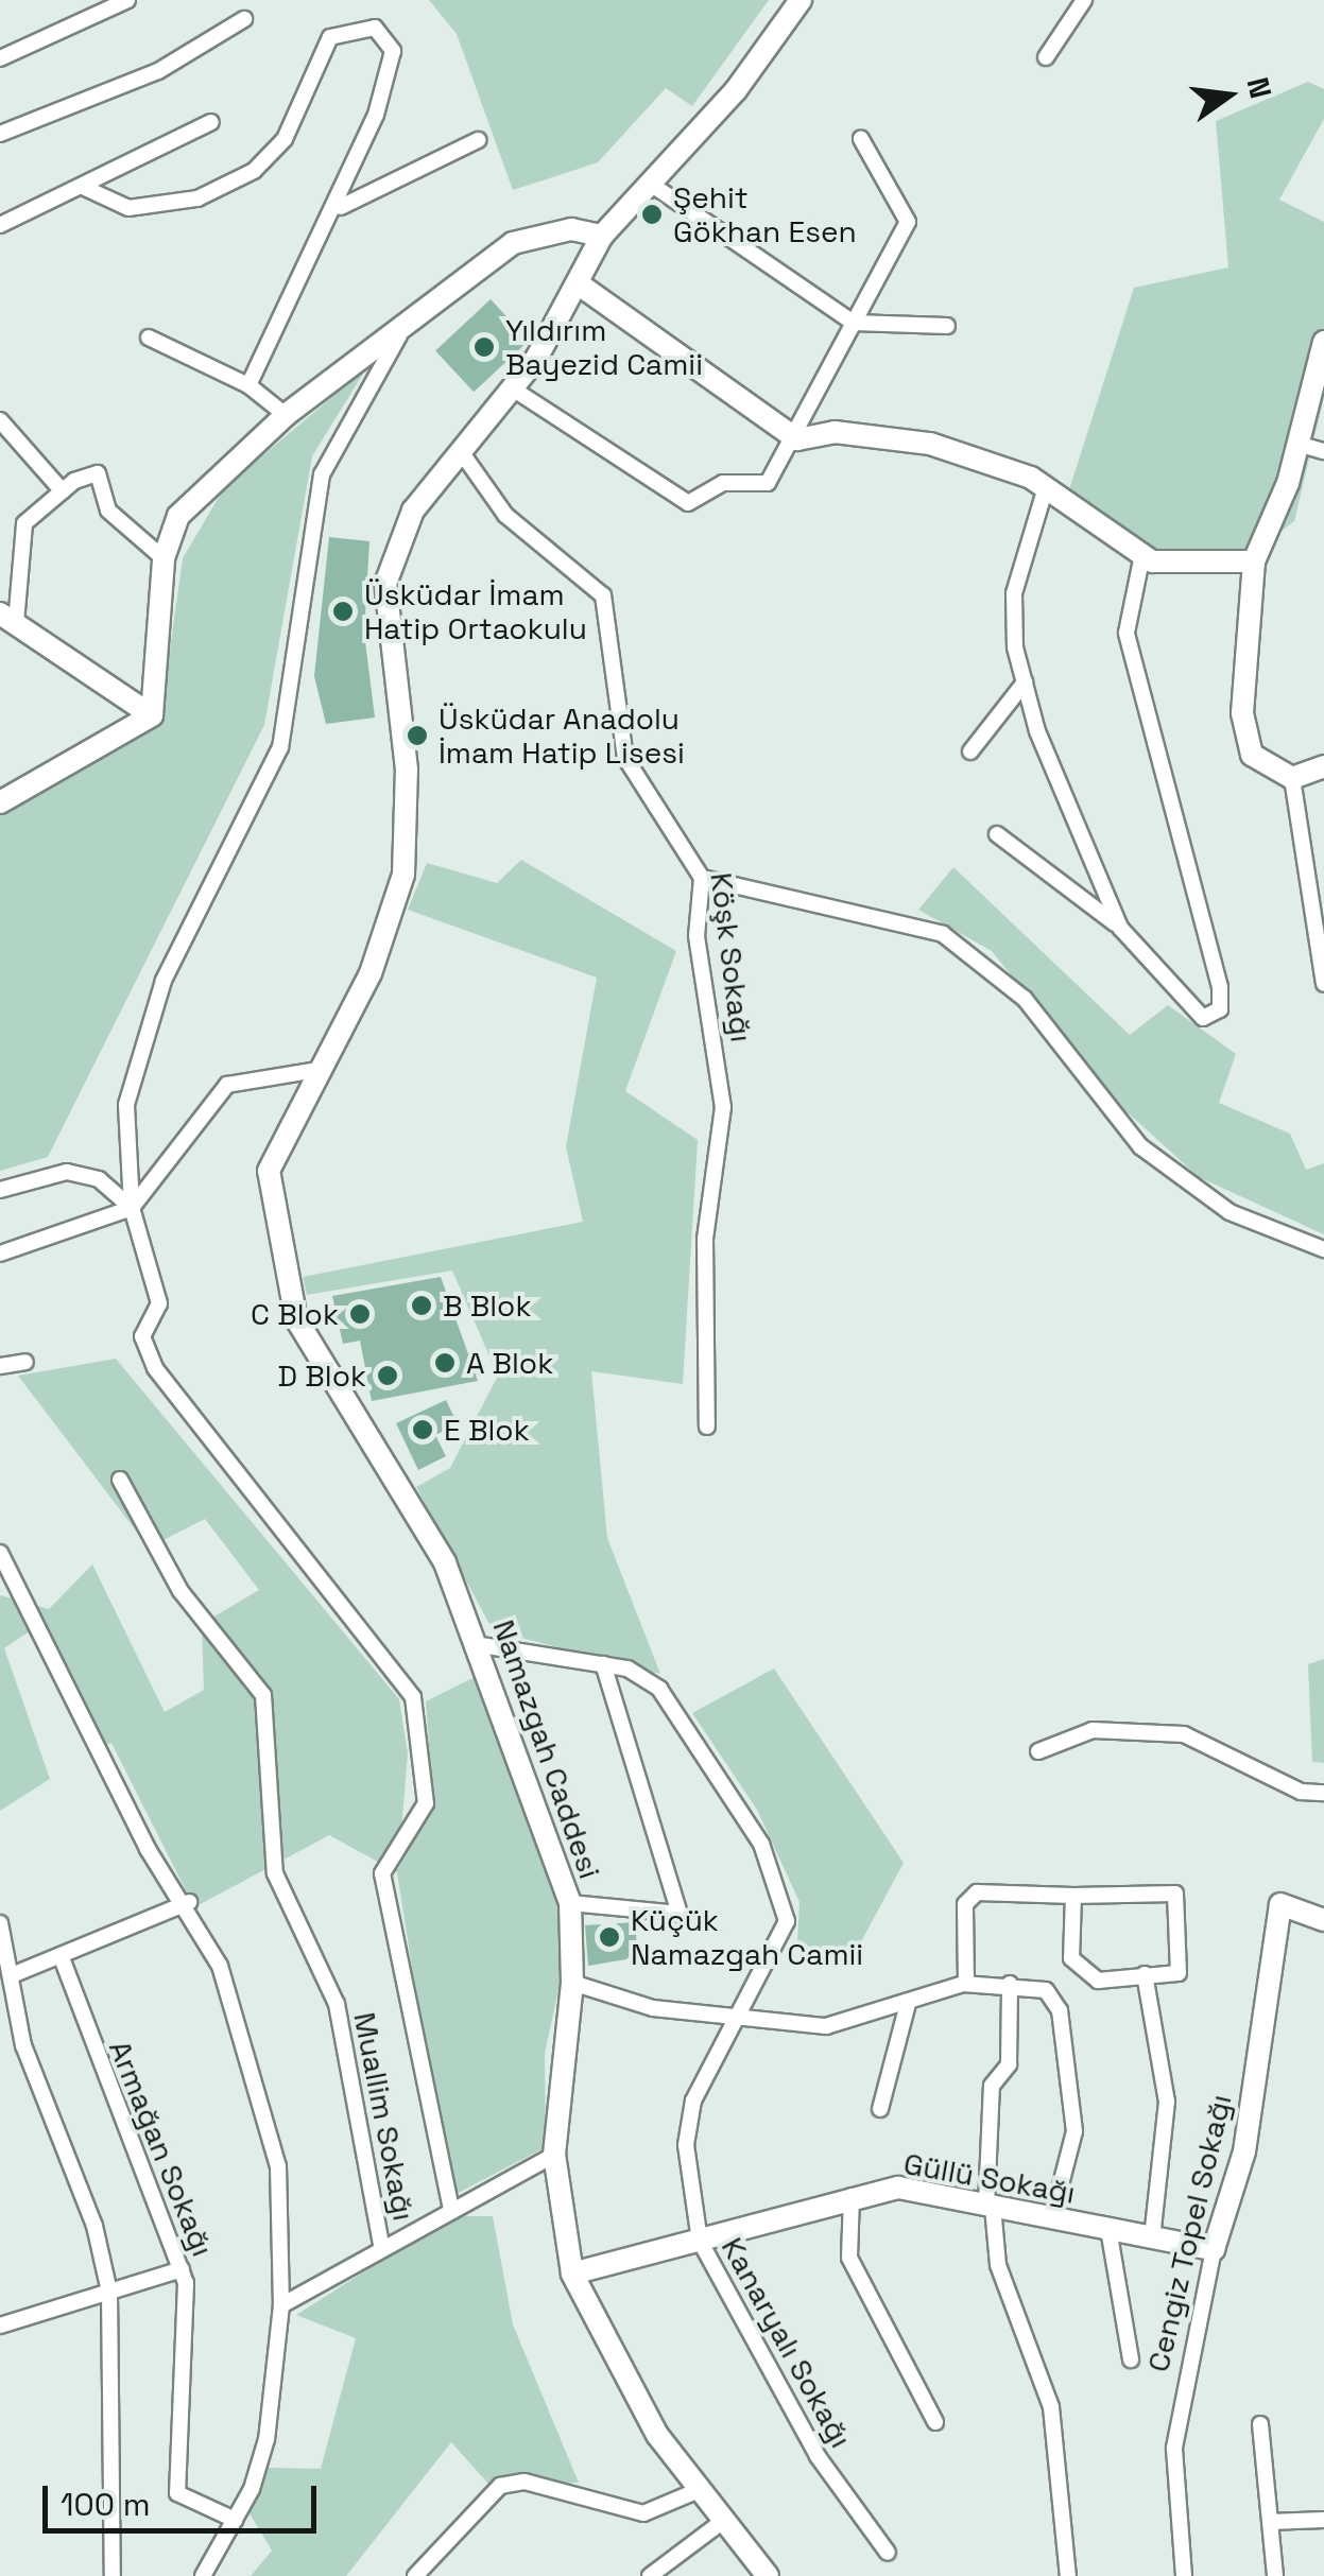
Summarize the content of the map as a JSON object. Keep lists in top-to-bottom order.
{
  "streets": {
    "street": [
      "Köşk Sokağı",
      "Namazgah Caddesi",
      "Muallim Sokağı",
      "Armağan Sokağı",
      "Güllü Sokağı",
      "Cengiz Topel Sokağı",
      "Kanaryalı Sokağı"
    ]
  },
  "crossings": [
    ["Köşk Sokağı", "Namazgah Caddesi"],
    ["Namazgah Caddesi", "Güllü Sokağı"],
    ["Namazgah Caddesi", "Kanaryalı Sokağı"],
    ["Güllü Sokağı", "Cengiz Topel Sokağı"],
    ["Güllü Sokağı", "Kanaryalı Sokağı"]
  ],
  "places": [
    "Şehit Gökhan Esen",
    "Yıldırım Bayezid Camii",
    "Üsküdar İmam Hatip Ortaokulu",
    "Üsküdar Anadolu İmam Hatip Lisesi",
    "B Blok",
    "C Blok",
    "A Blok",
    "D Blok",
    "E Blok",
    "Küçük Namazgah Camii"
  ],
  "scale_bar": "100 m",
  "north": "right"
}
